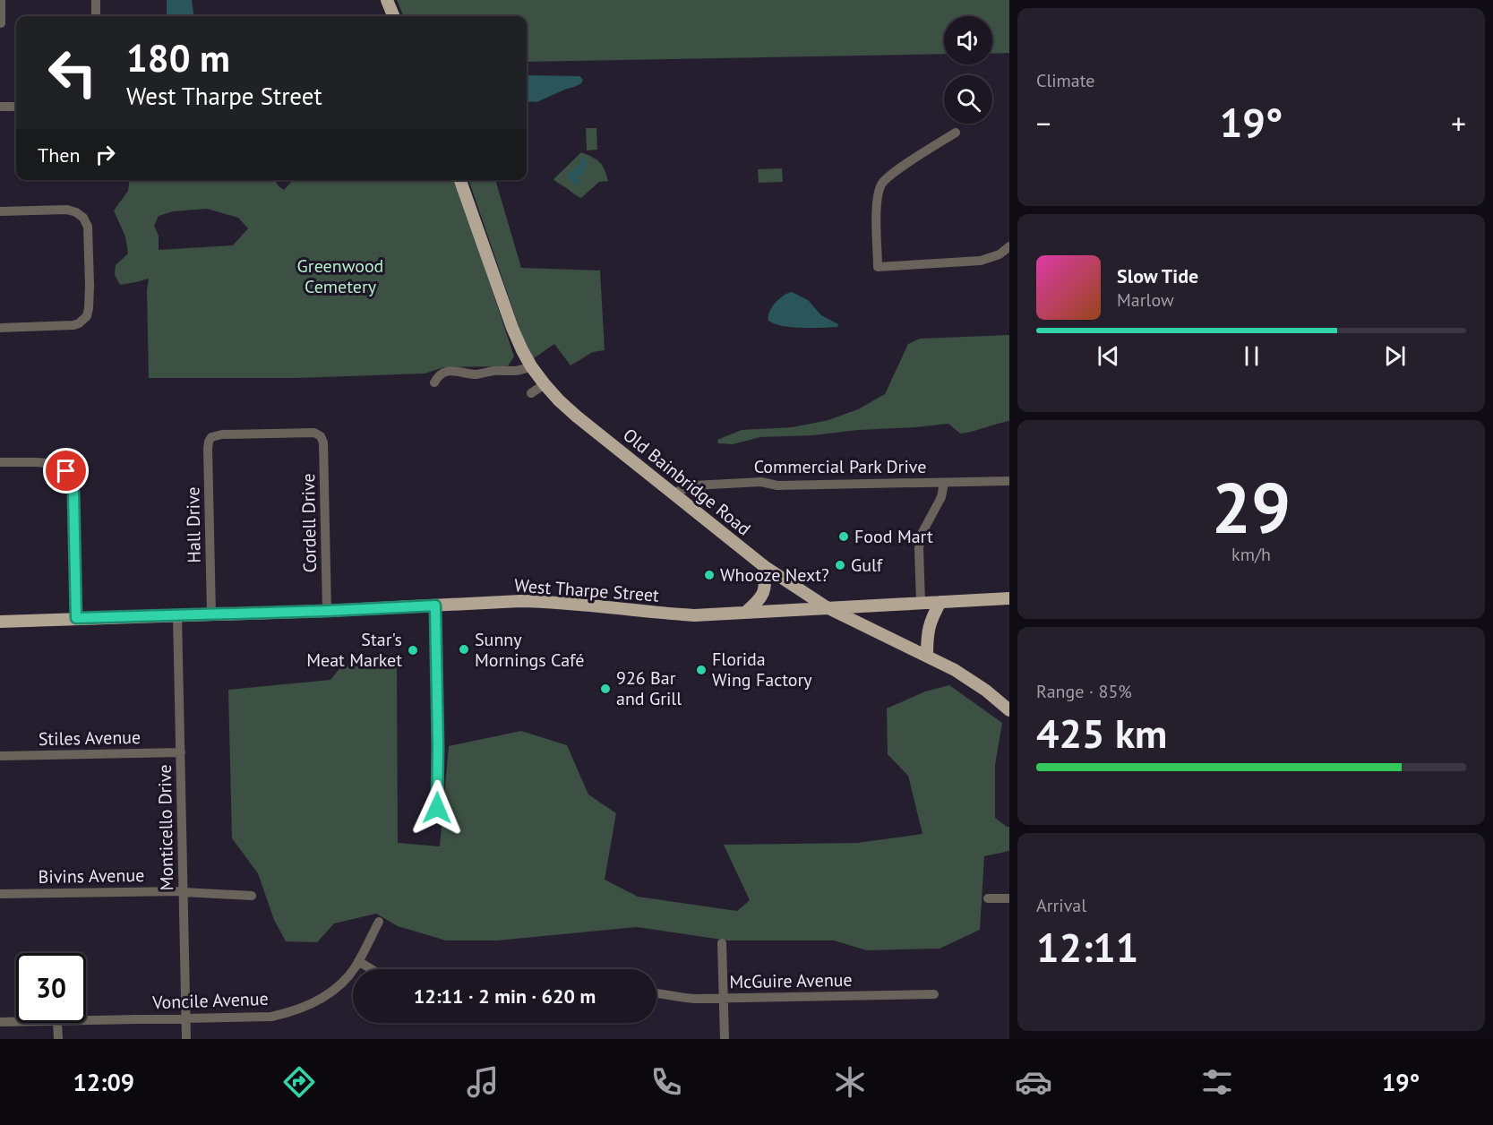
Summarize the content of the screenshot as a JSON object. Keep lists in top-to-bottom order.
{
  "streets": {
    "main road": ["Old Bainbridge Road", "West Tharpe Street"],
    "street": [
      "Commercial Park Drive",
      "Cordell Drive",
      "Hall Drive",
      "Stiles Avenue",
      "Monticello Drive",
      "Bivins Avenue",
      "McGuire Avenue",
      "Voncile Avenue"
    ]
  },
  "crossings": [
    ["Commercial Park Drive", "Old Bainbridge Road"],
    ["Old Bainbridge Road", "West Tharpe Street"],
    ["Cordell Drive", "Hall Drive"],
    ["Cordell Drive", "West Tharpe Street"],
    ["Hall Drive", "West Tharpe Street"],
    ["West Tharpe Street", "Monticello Drive"],
    ["Stiles Avenue", "Monticello Drive"],
    ["Monticello Drive", "Bivins Avenue"],
    ["Monticello Drive", "Voncile Avenue"]
  ],
  "parks": ["Greenwood Cemetery"],
  "places": [
    "Food Mart",
    "Gulf",
    "Whooze Next?",
    "Sunny Mornings Café",
    "Star's Meat Market",
    "Florida Wing Factory",
    "926 Bar and Grill"
  ],
  "page": {
    "tile": [
      "Climate",
      ["29", "km/h"],
      ["Range · 85%", "425 km"],
      ["Arrival", "12:11"]
    ],
    "turn": ["180 m", "West Tharpe Street"],
    "heat": ["−", "19°", "+"],
    "then": "Then",
    "song": ["Slow Tide", "Marlow"],
    "limit": "30",
    "trip": "12:11 · 2 min · 620 m",
    "tabs": ["12:09", "19°"]
  }
}
